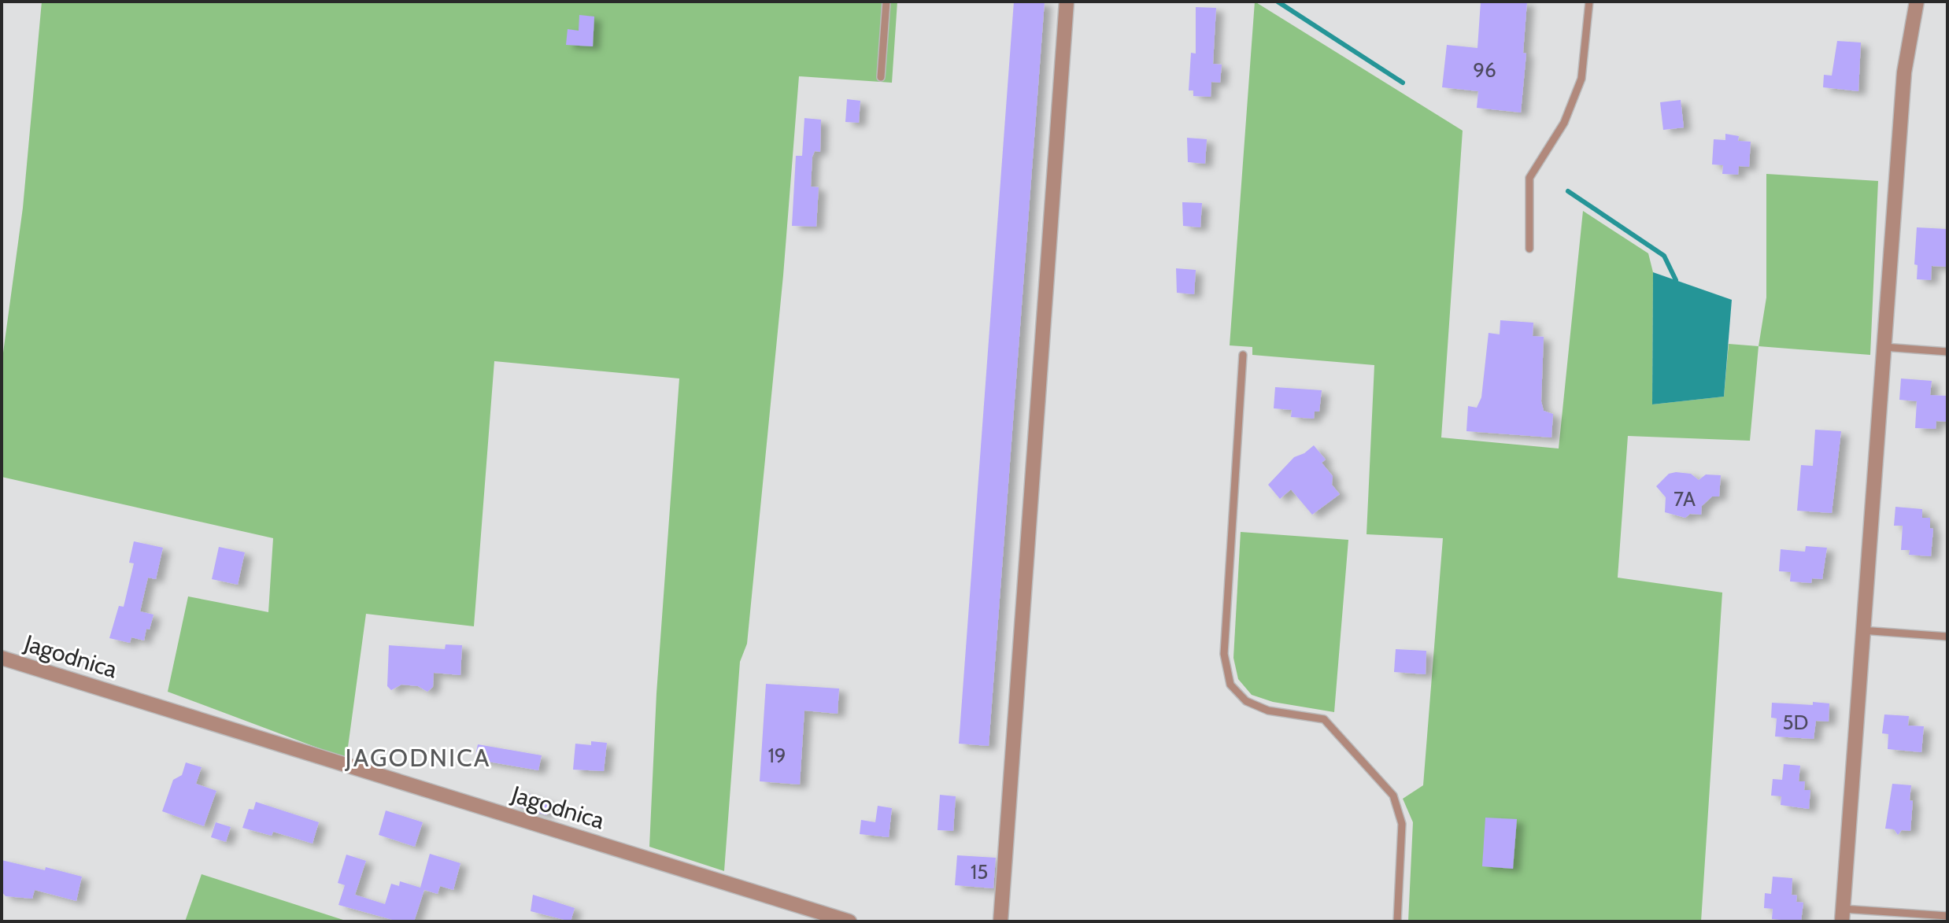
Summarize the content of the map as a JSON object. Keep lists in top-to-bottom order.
{
  "streets": {
    "street": ["Jagodnica"]
  },
  "districts": ["JAGODNICA"],
  "house_numbers": [
    "96",
    "7A",
    "5D",
    "19",
    "15"
  ]
}
